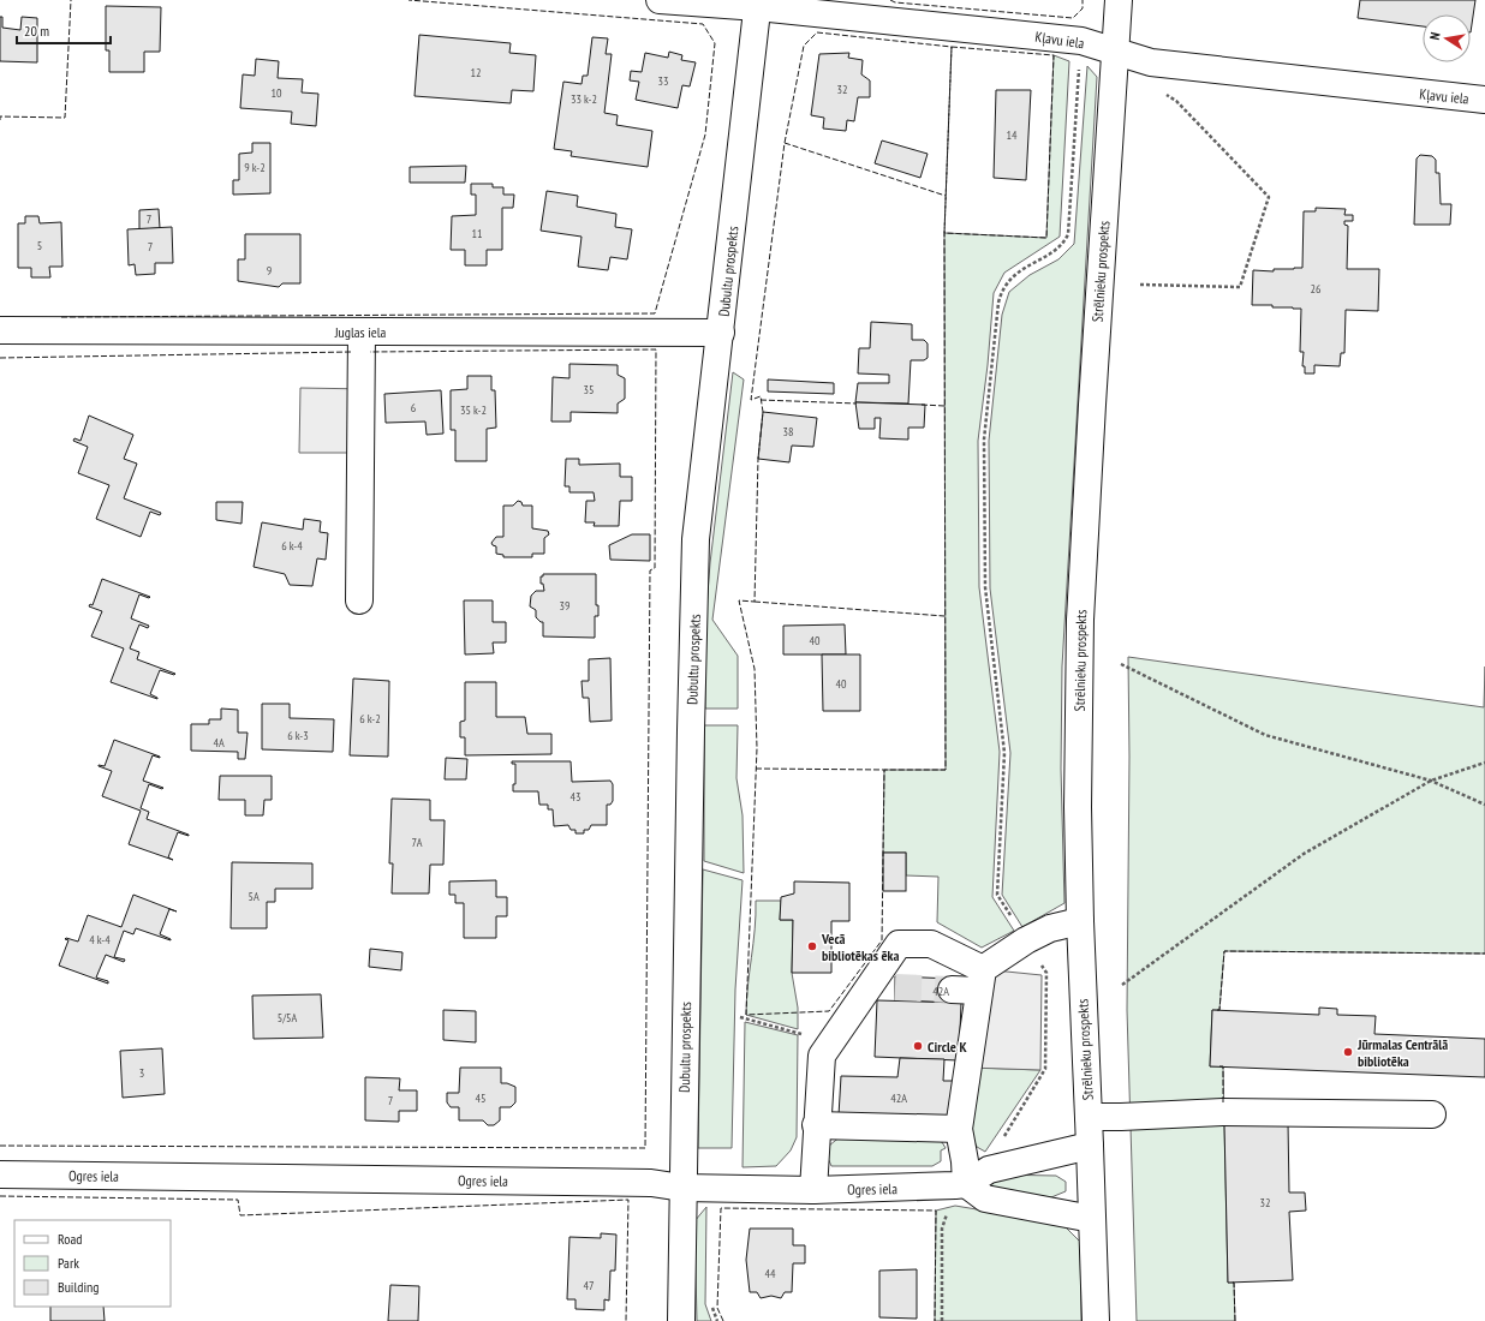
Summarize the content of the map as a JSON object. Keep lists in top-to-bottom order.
{
  "streets": {
    "street": [
      "Kļavu iela",
      "Dubultu prospekts",
      "Strēlnieku prospekts",
      "Juglas iela",
      "Ogres iela"
    ]
  },
  "crossings": [
    ["Kļavu iela", "Dubultu prospekts"],
    ["Kļavu iela", "Strēlnieku prospekts"],
    ["Dubultu prospekts", "Juglas iela"],
    ["Dubultu prospekts", "Ogres iela"]
  ],
  "places": ["Vecā bibliotēkas ēka", "Circle K", "Jūrmalas Centrālā bibliotēka"],
  "house_numbers": [
    "12",
    "33",
    "32",
    "10",
    "33 k-2",
    "14",
    "9 k-2",
    "7",
    "11",
    "5",
    "7",
    "9",
    "26",
    "35",
    "6",
    "35 k-2",
    "38",
    "6 k-4",
    "39",
    "40",
    "40",
    "6 k-2",
    "6 k-3",
    "4A",
    "43",
    "7A",
    "5A",
    "4 k-4",
    "42A",
    "5/5A",
    "3",
    "45",
    "42A",
    "7",
    "32",
    "44",
    "47"
  ],
  "legend": ["Road", "Park", "Building"],
  "scale_bar": "20 m",
  "north": "left"
}
